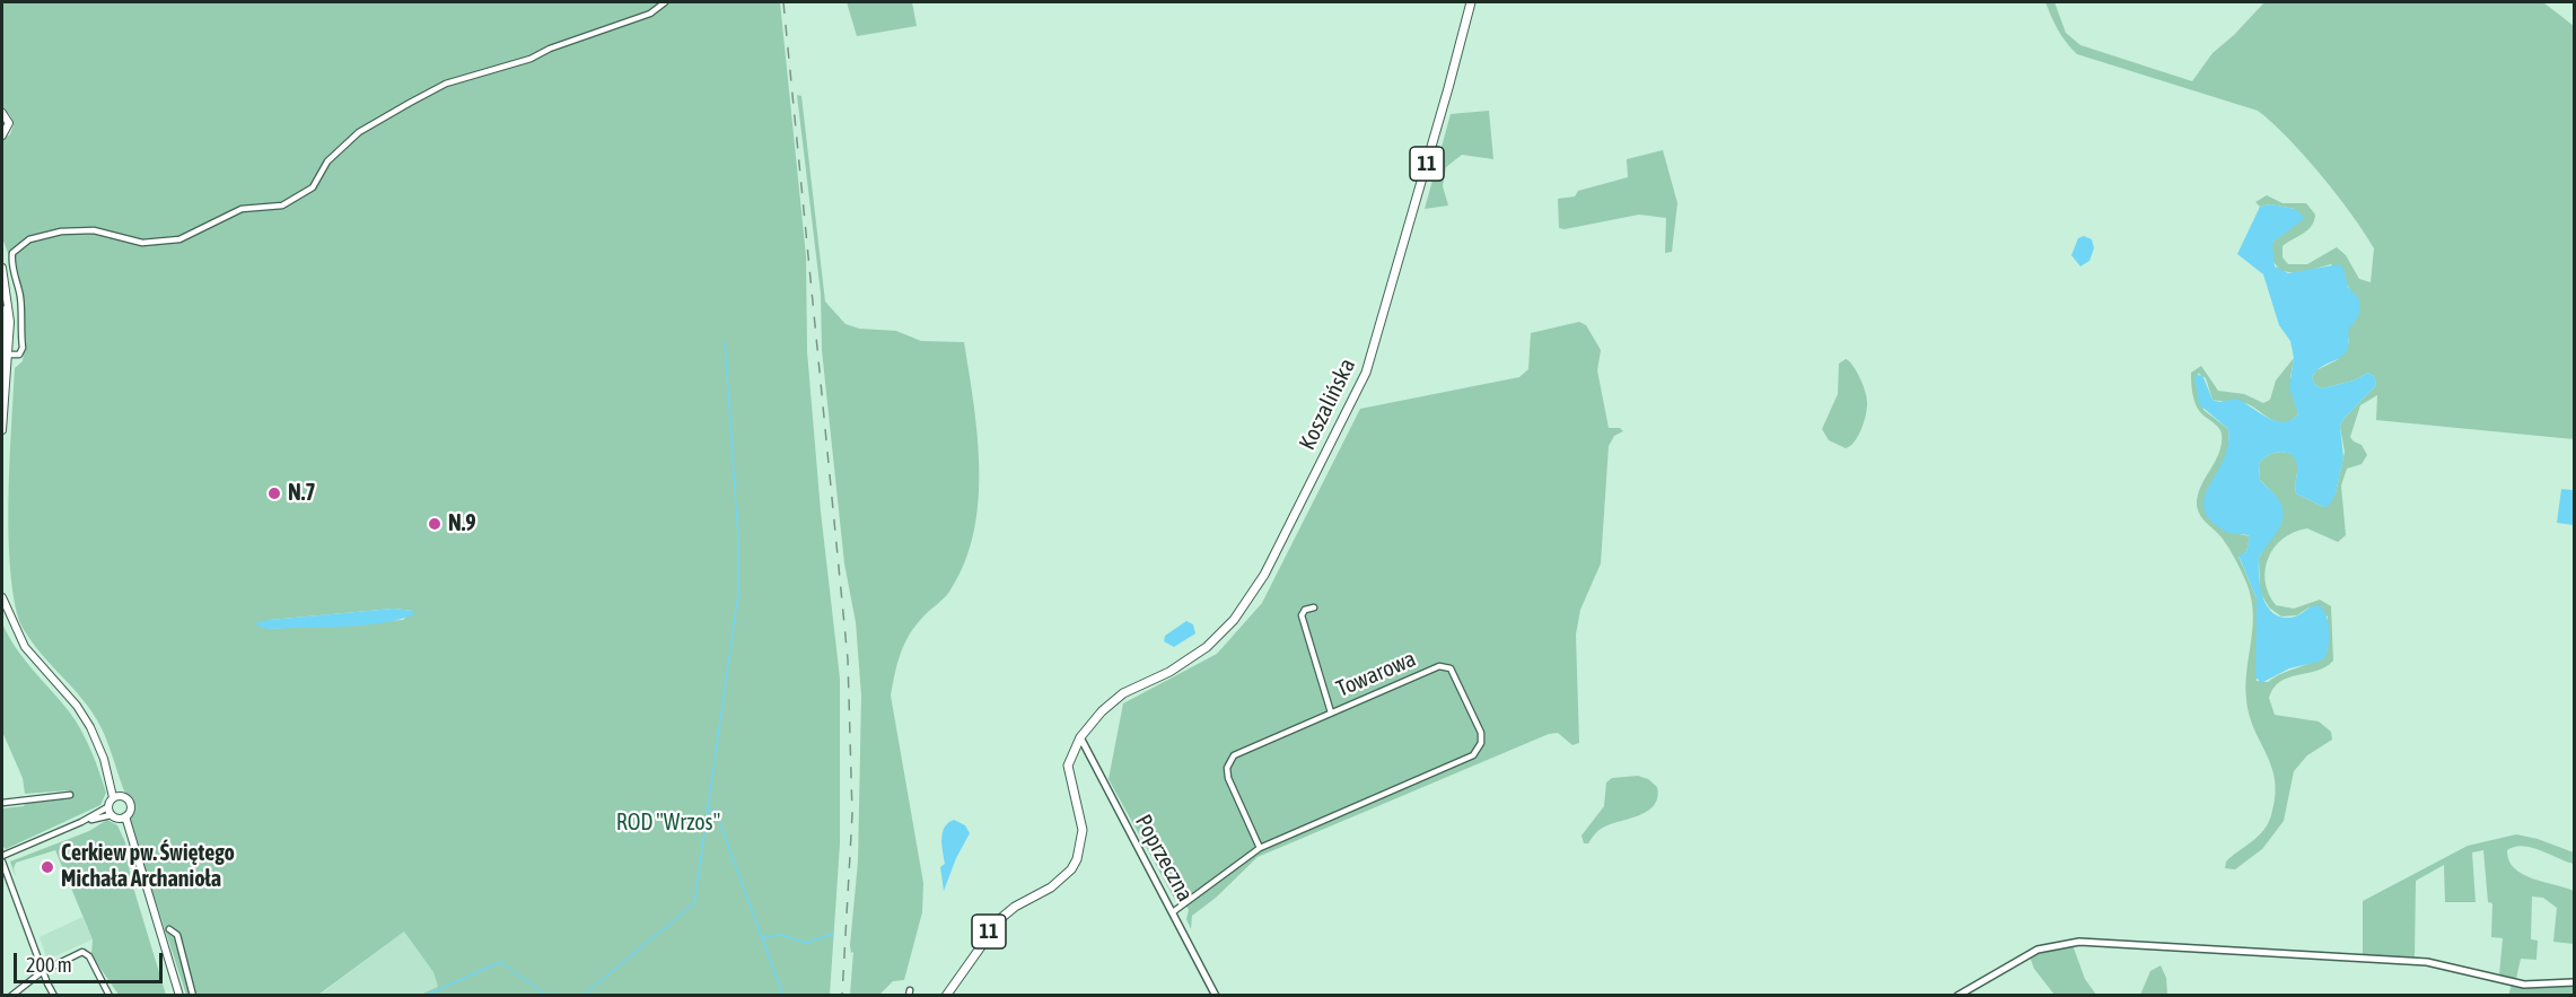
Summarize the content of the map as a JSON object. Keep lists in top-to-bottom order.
{
  "streets": {
    "highway": ["11", "Koszalińska"],
    "street": ["Towarowa", "Poprzeczna"]
  },
  "crossings": [
    ["11", "Koszalińska"],
    ["11", "Poprzeczna"],
    ["Koszalińska", "Poprzeczna"]
  ],
  "parks": ["ROD \"Wrzos\""],
  "places": ["N.7", "N.9", "Cerkiew pw. Świętego Michała Archanioła"],
  "scale_bar": "200 m"
}
